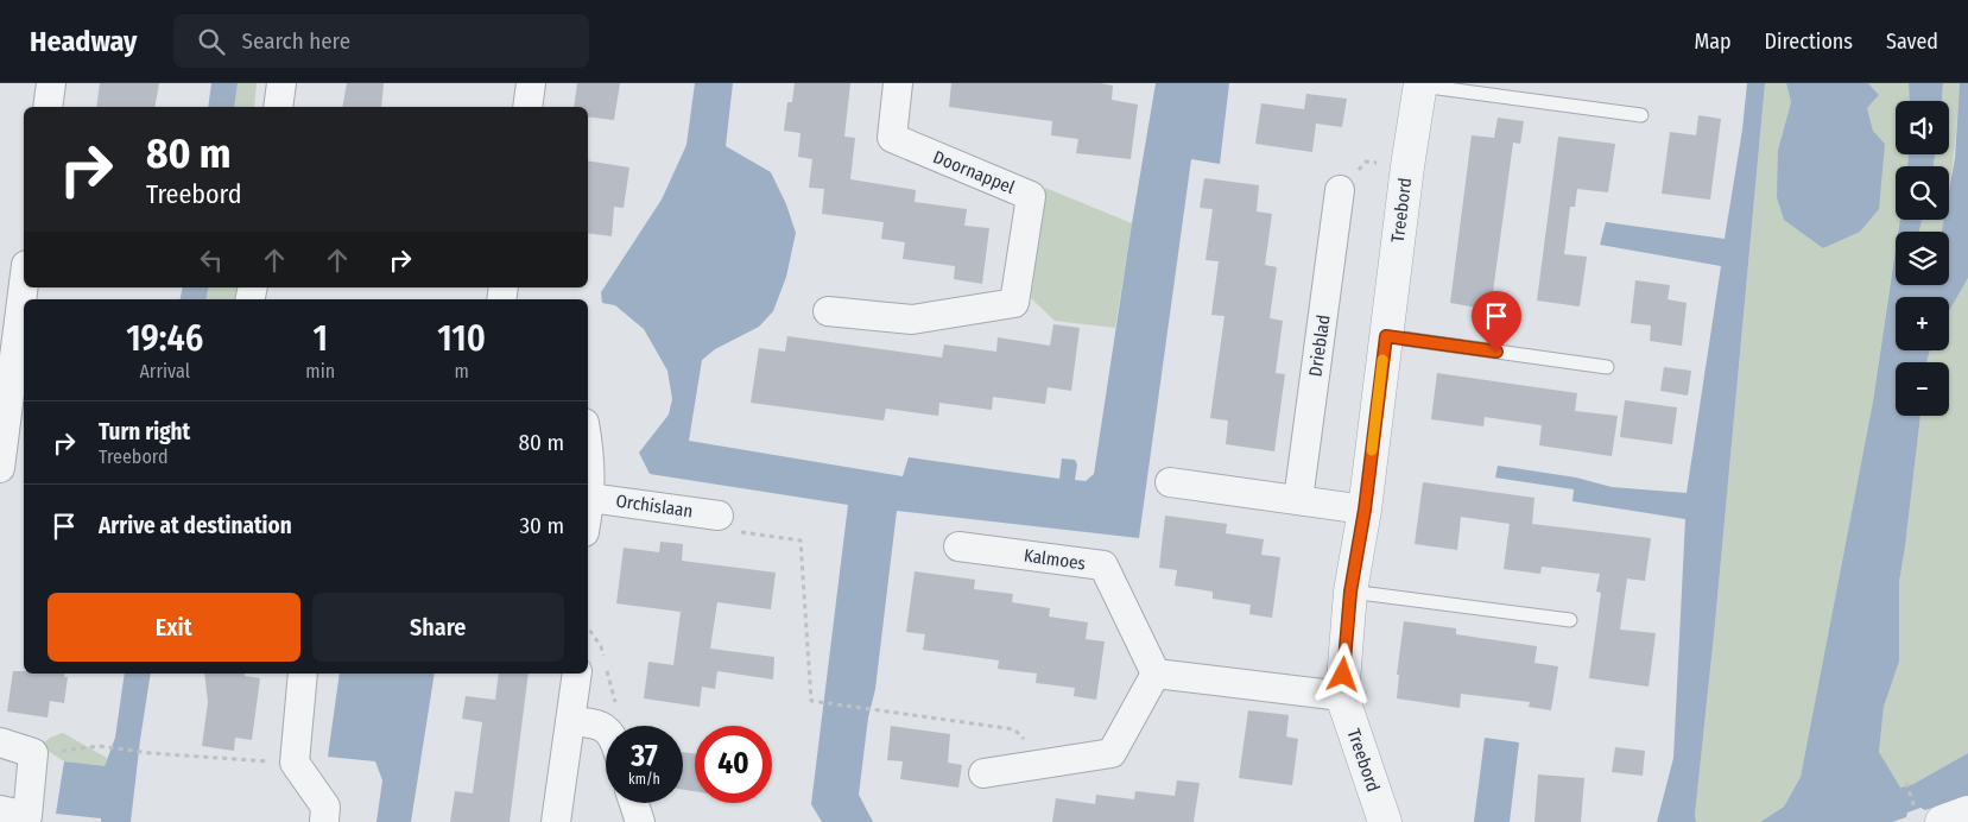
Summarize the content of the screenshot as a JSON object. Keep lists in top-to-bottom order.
{
  "streets": {
    "street": [
      "Doornappel",
      "Treebord",
      "Drieblad",
      "Orchislaan",
      "Kalmoes"
    ]
  },
  "page": {
    "header": "Headway",
    "search": "Search here",
    "nav": ["Map", "Directions", "Saved"],
    "map_buttons": ["+", "−"],
    "turn": ["80 m", "Treebord"],
    "eta": [
      "19:46",
      "Arrival",
      "1",
      "min",
      "110",
      "m"
    ],
    "list": [
      {
        "name": "Turn right",
        "note": "Treebord",
        "value": "80 m"
      },
      {
        "name": "Arrive at destination",
        "value": "30 m"
      }
    ],
    "buttons": ["Exit", "Share"],
    "speed": "37 km/h",
    "limit": "40"
  }
}
